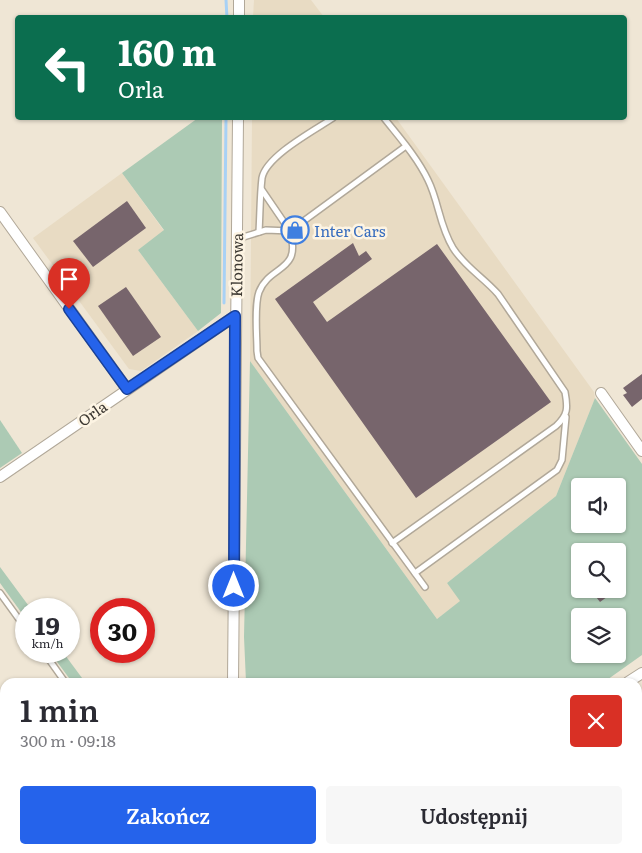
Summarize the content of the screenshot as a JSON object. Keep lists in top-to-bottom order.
{
  "streets": {
    "street": ["Klonowa", "Orla"]
  },
  "crossings": [
    ["Klonowa", "Orla"]
  ],
  "places": {
    "shop": ["Inter Cars"]
  },
  "page": {
    "turn": ["160 m", "Orla"],
    "speed": "19 km/h",
    "limit": "30",
    "heading": ["1 min", "300 m · 09:18"],
    "buttons": ["Zakończ", "Udostępnij"]
  }
}
